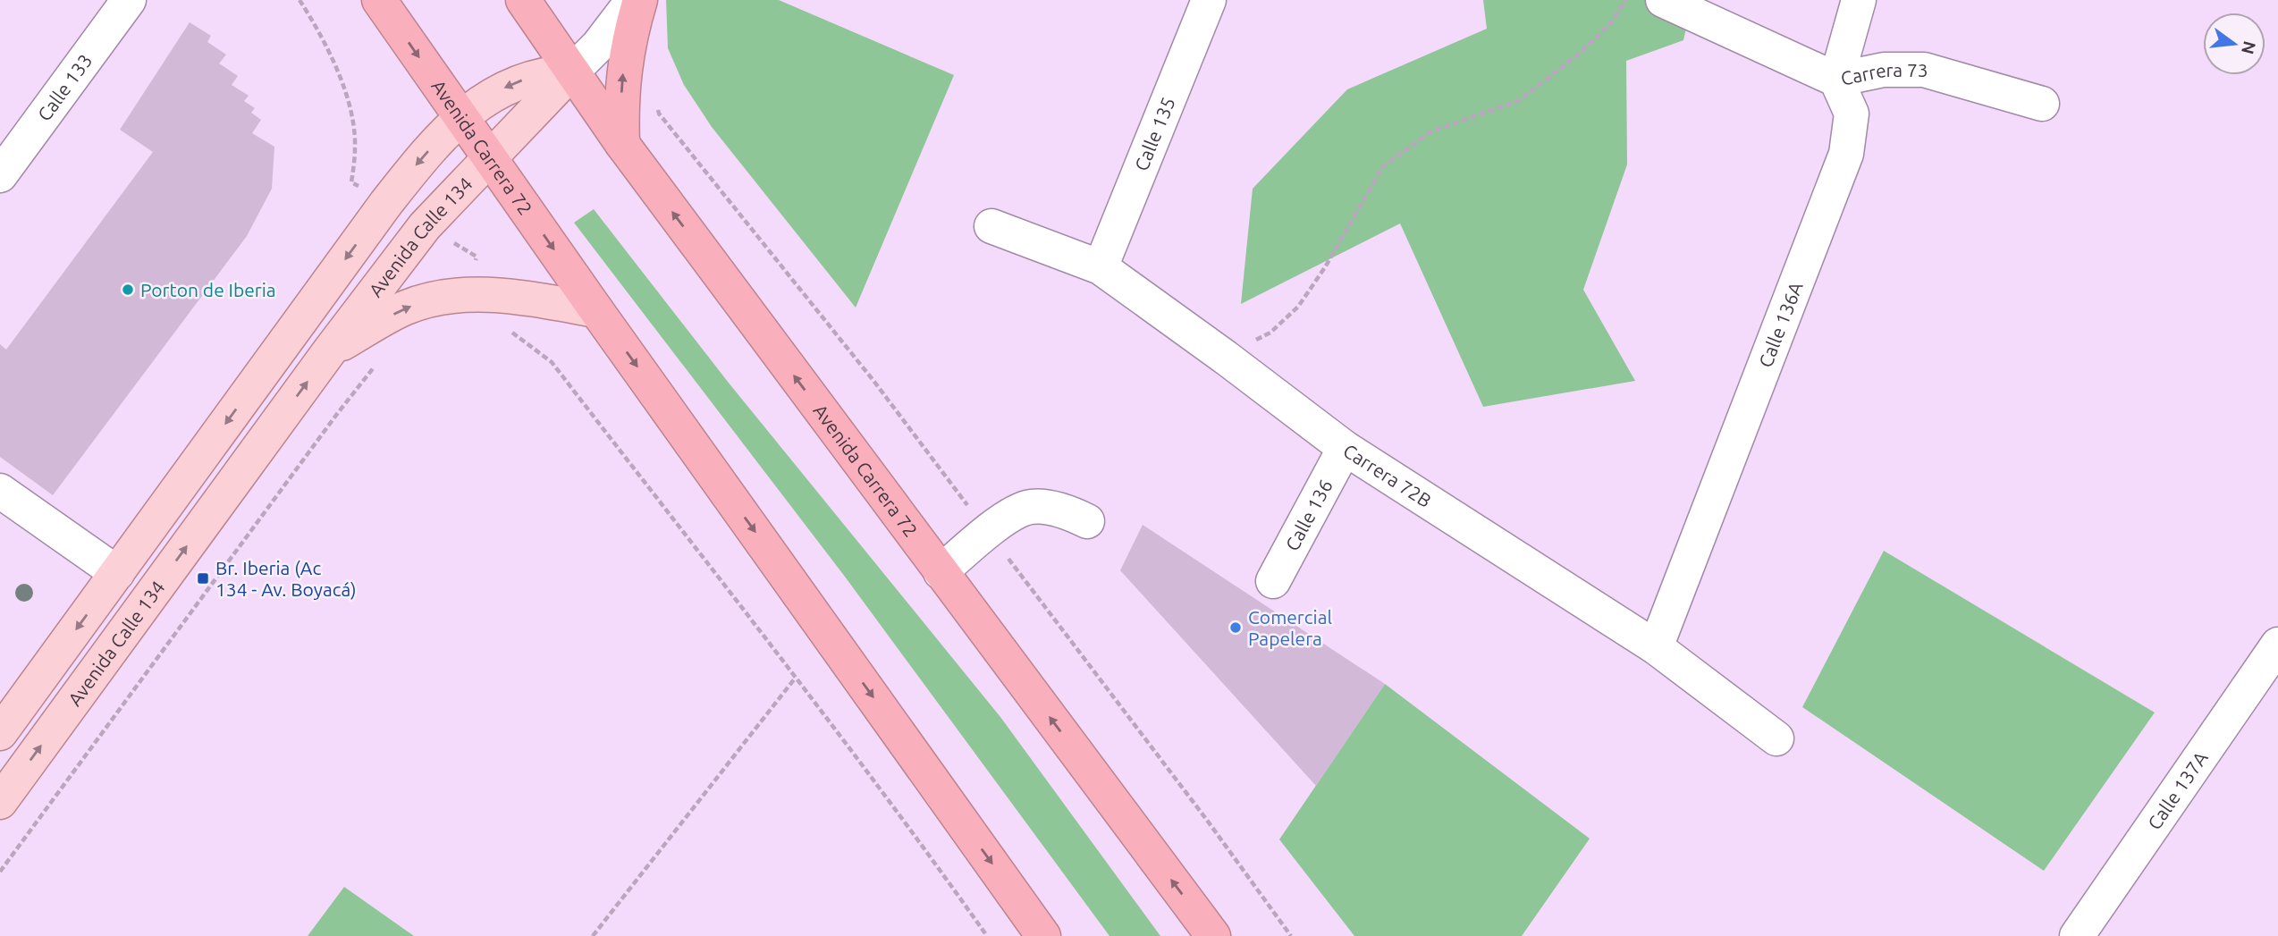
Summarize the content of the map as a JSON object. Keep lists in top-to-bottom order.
{
  "streets": {
    "highway": ["Avenida Carrera 72"],
    "main road": ["Avenida Calle 134"],
    "street": [
      "Carrera 73",
      "Calle 133",
      "Calle 135",
      "Calle 136A",
      "Carrera 72B",
      "Calle 136",
      "Calle 137A"
    ]
  },
  "crossings": [
    ["Carrera 73", "Calle 136A"],
    ["Calle 135", "Carrera 72B"],
    ["Avenida Carrera 72", "Avenida Calle 134"],
    ["Calle 136A", "Carrera 72B"],
    ["Carrera 72B", "Calle 136"]
  ],
  "places": {
    "other": ["Porton de Iberia", "Comercial Papelera"],
    "transit": ["Br. Iberia (Ac 134 - Av. Boyacá)"]
  },
  "north": "right"
}
